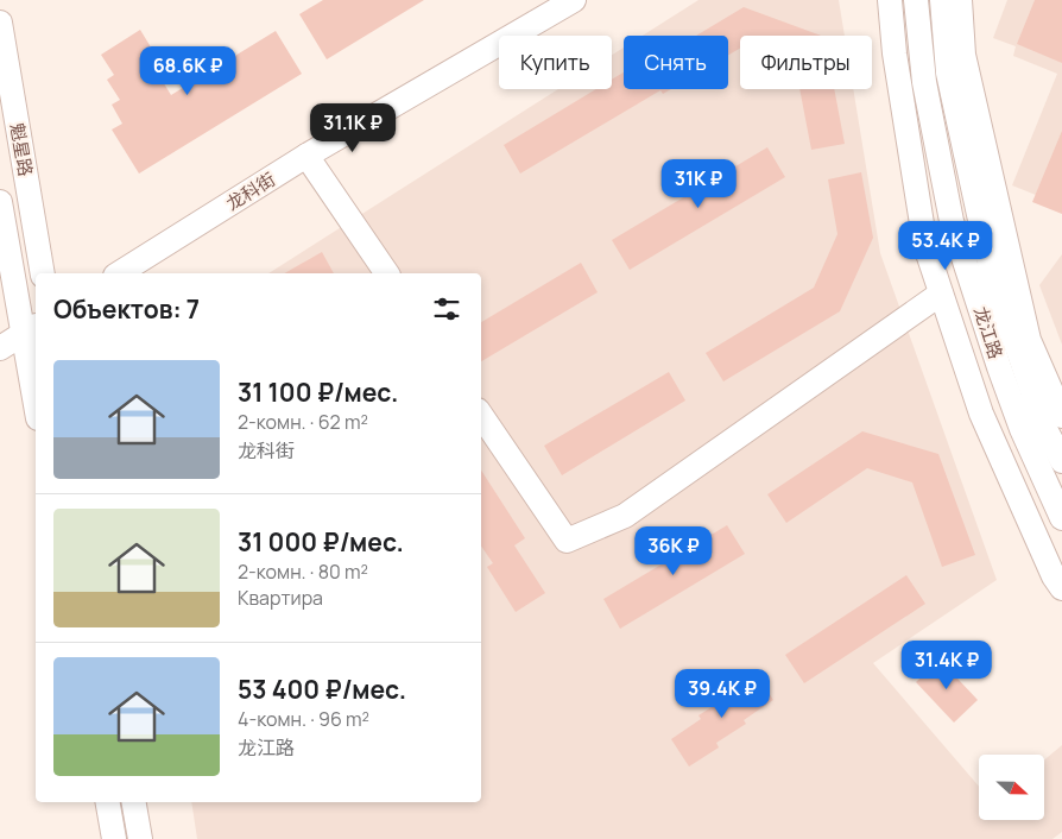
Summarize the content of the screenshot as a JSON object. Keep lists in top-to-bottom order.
{
  "streets": {
    "street": ["魁星路", "龙科街", "龙江路"]
  },
  "north": "right",
  "page": {
    "chip": ["Купить", "Снять", "Фильтры"],
    "price": [
      "68.6K ₽",
      "31.1K ₽",
      "31K ₽",
      "53.4K ₽",
      "36K ₽",
      "31.4K ₽",
      "39.4K ₽"
    ],
    "heading": "Объектов: 7",
    "list": [
      {
        "name": "31 100 ₽/мес.",
        "note": "2-комн. · 62 m² · 龙科街"
      },
      {
        "name": "31 000 ₽/мес.",
        "note": "2-комн. · 80 m² · Квартира"
      },
      {
        "name": "53 400 ₽/мес.",
        "note": "4-комн. · 96 m² · 龙江路"
      }
    ]
  }
}
